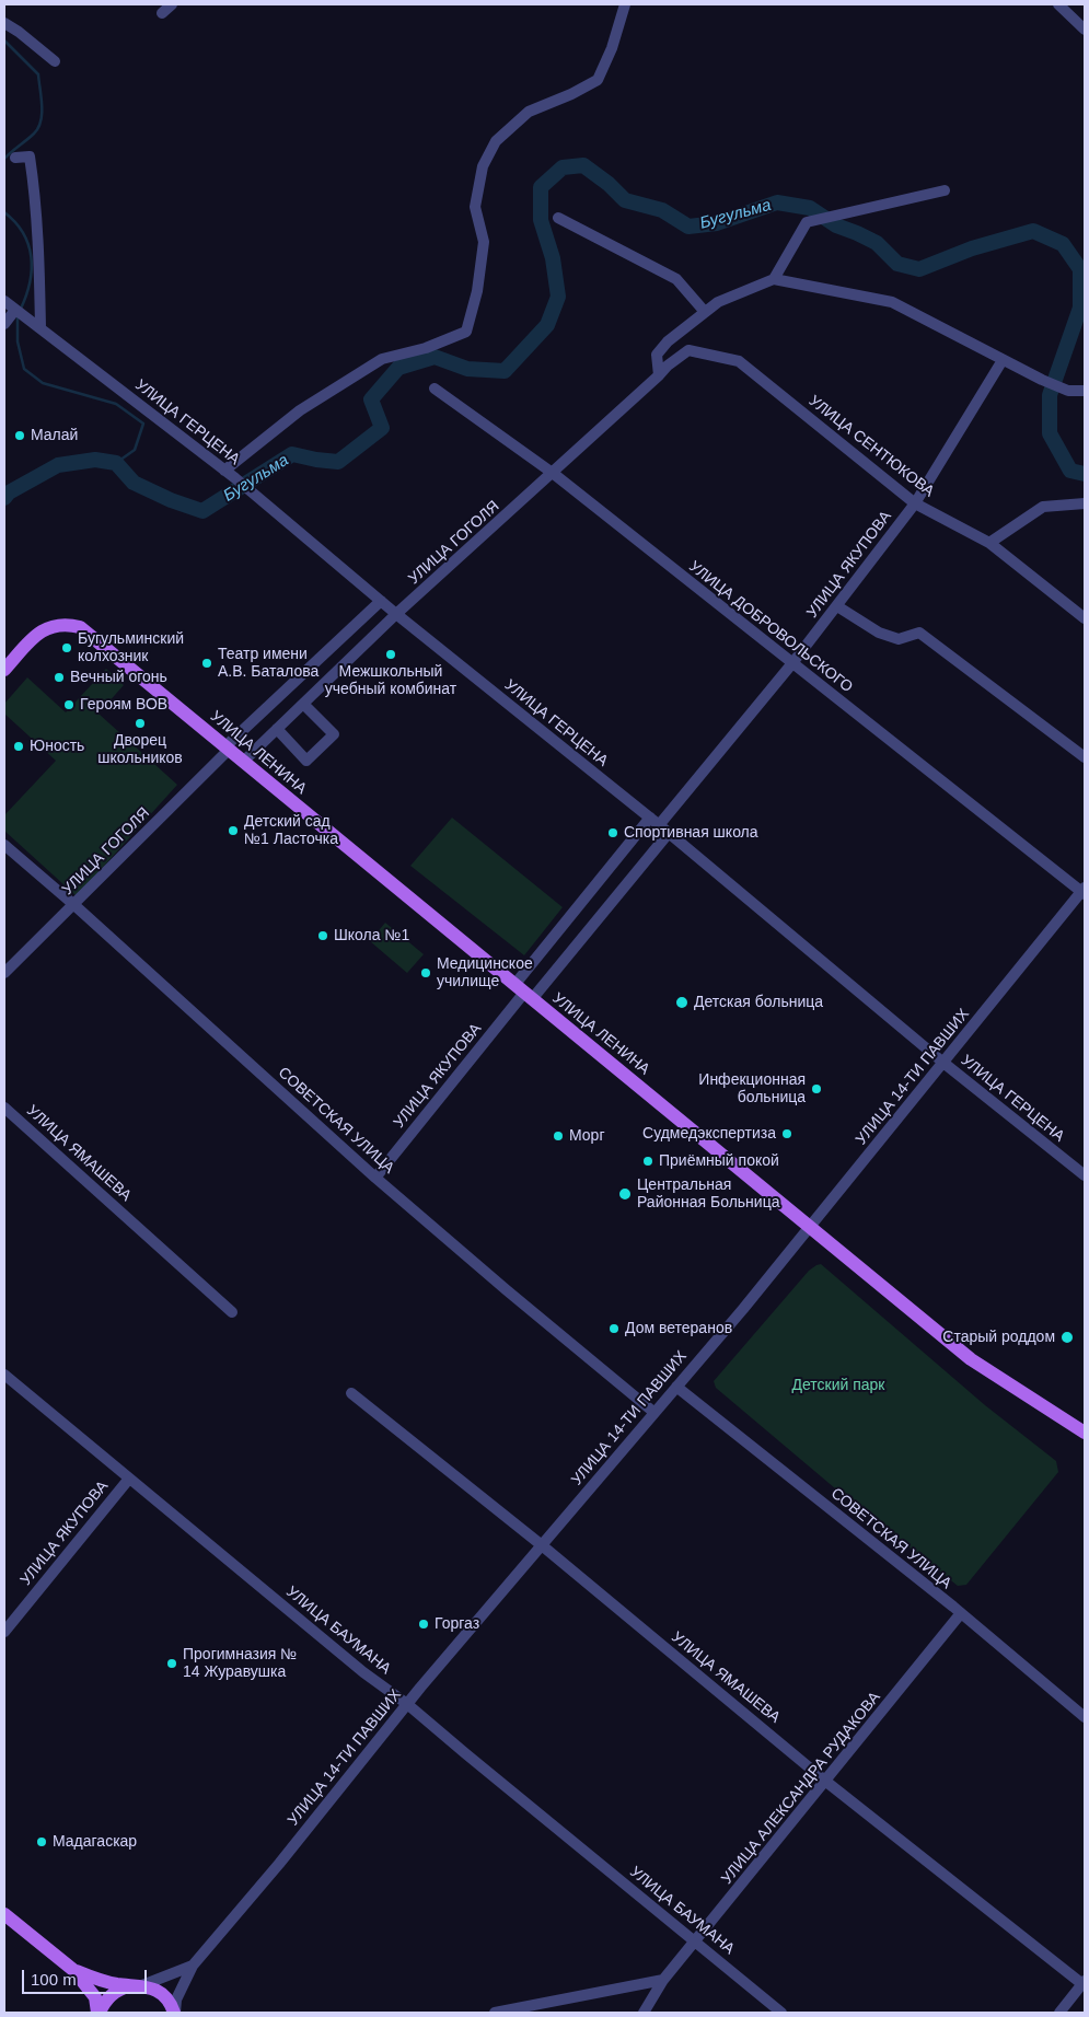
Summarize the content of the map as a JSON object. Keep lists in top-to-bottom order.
{
  "streets": {
    "main road": ["УЛИЦА ЛЕНИНА"],
    "street": [
      "УЛИЦА ГЕРЦЕНА",
      "УЛИЦА СЕНТЮКОВА",
      "УЛИЦА ГОГОЛЯ",
      "УЛИЦА ЯКУПОВА",
      "УЛИЦА ДОБРОВОЛЬСКОГО",
      "УЛИЦА 14-ТИ ПАВШИХ",
      "СОВЕТСКАЯ УЛИЦА",
      "УЛИЦА ЯМАШЕВА",
      "УЛИЦА БАУМАНА",
      "УЛИЦА АЛЕКСАНДРА РУДАКОВА"
    ]
  },
  "crossings": [
    ["УЛИЦА ГЕРЦЕНА", "УЛИЦА ГОГОЛЯ"],
    ["УЛИЦА ГЕРЦЕНА", "УЛИЦА ЯКУПОВА"],
    ["УЛИЦА ГЕРЦЕНА", "УЛИЦА 14-ТИ ПАВШИХ"],
    ["УЛИЦА СЕНТЮКОВА", "УЛИЦА ГОГОЛЯ"],
    ["УЛИЦА СЕНТЮКОВА", "УЛИЦА ЯКУПОВА"],
    ["УЛИЦА ГОГОЛЯ", "УЛИЦА ДОБРОВОЛЬСКОГО"],
    ["УЛИЦА ГОГОЛЯ", "УЛИЦА ЛЕНИНА"],
    ["УЛИЦА ГОГОЛЯ", "СОВЕТСКАЯ УЛИЦА"],
    ["УЛИЦА ЯКУПОВА", "УЛИЦА ДОБРОВОЛЬСКОГО"],
    ["УЛИЦА ЯКУПОВА", "УЛИЦА ЛЕНИНА"],
    ["УЛИЦА ЯКУПОВА", "СОВЕТСКАЯ УЛИЦА"],
    ["УЛИЦА ЯКУПОВА", "УЛИЦА БАУМАНА"],
    ["УЛИЦА ДОБРОВОЛЬСКОГО", "УЛИЦА 14-ТИ ПАВШИХ"],
    ["УЛИЦА ЛЕНИНА", "УЛИЦА 14-ТИ ПАВШИХ"],
    ["УЛИЦА 14-ТИ ПАВШИХ", "СОВЕТСКАЯ УЛИЦА"],
    ["УЛИЦА 14-ТИ ПАВШИХ", "УЛИЦА ЯМАШЕВА"],
    ["УЛИЦА 14-ТИ ПАВШИХ", "УЛИЦА БАУМАНА"],
    ["СОВЕТСКАЯ УЛИЦА", "УЛИЦА АЛЕКСАНДРА РУДАКОВА"],
    ["УЛИЦА ЯМАШЕВА", "УЛИЦА АЛЕКСАНДРА РУДАКОВА"],
    ["УЛИЦА БАУМАНА", "УЛИЦА АЛЕКСАНДРА РУДАКОВА"]
  ],
  "water": ["Бугульма"],
  "parks": ["Детский парк"],
  "places": [
    "Малай",
    "Бугульминский колхозник",
    "Межшкольный учебный комбинат",
    "Театр имени А.В. Баталова",
    "Вечный огонь",
    "Героям ВОВ",
    "Дворец школьников",
    "Юность",
    "Детский сад №1 Ласточка",
    "Спортивная школа",
    "Школа №1",
    "Медицинское училище",
    "Детская больница",
    "Инфекционная больница",
    "Судмедэкспертиза",
    "Морг",
    "Приёмный покой",
    "Центральная Районная Больница",
    "Дом ветеранов",
    "Старый роддом",
    "Горгаз",
    "Прогимназия № 14 Журавушка",
    "Мадагаскар"
  ],
  "scale_bar": "100 m"
}
